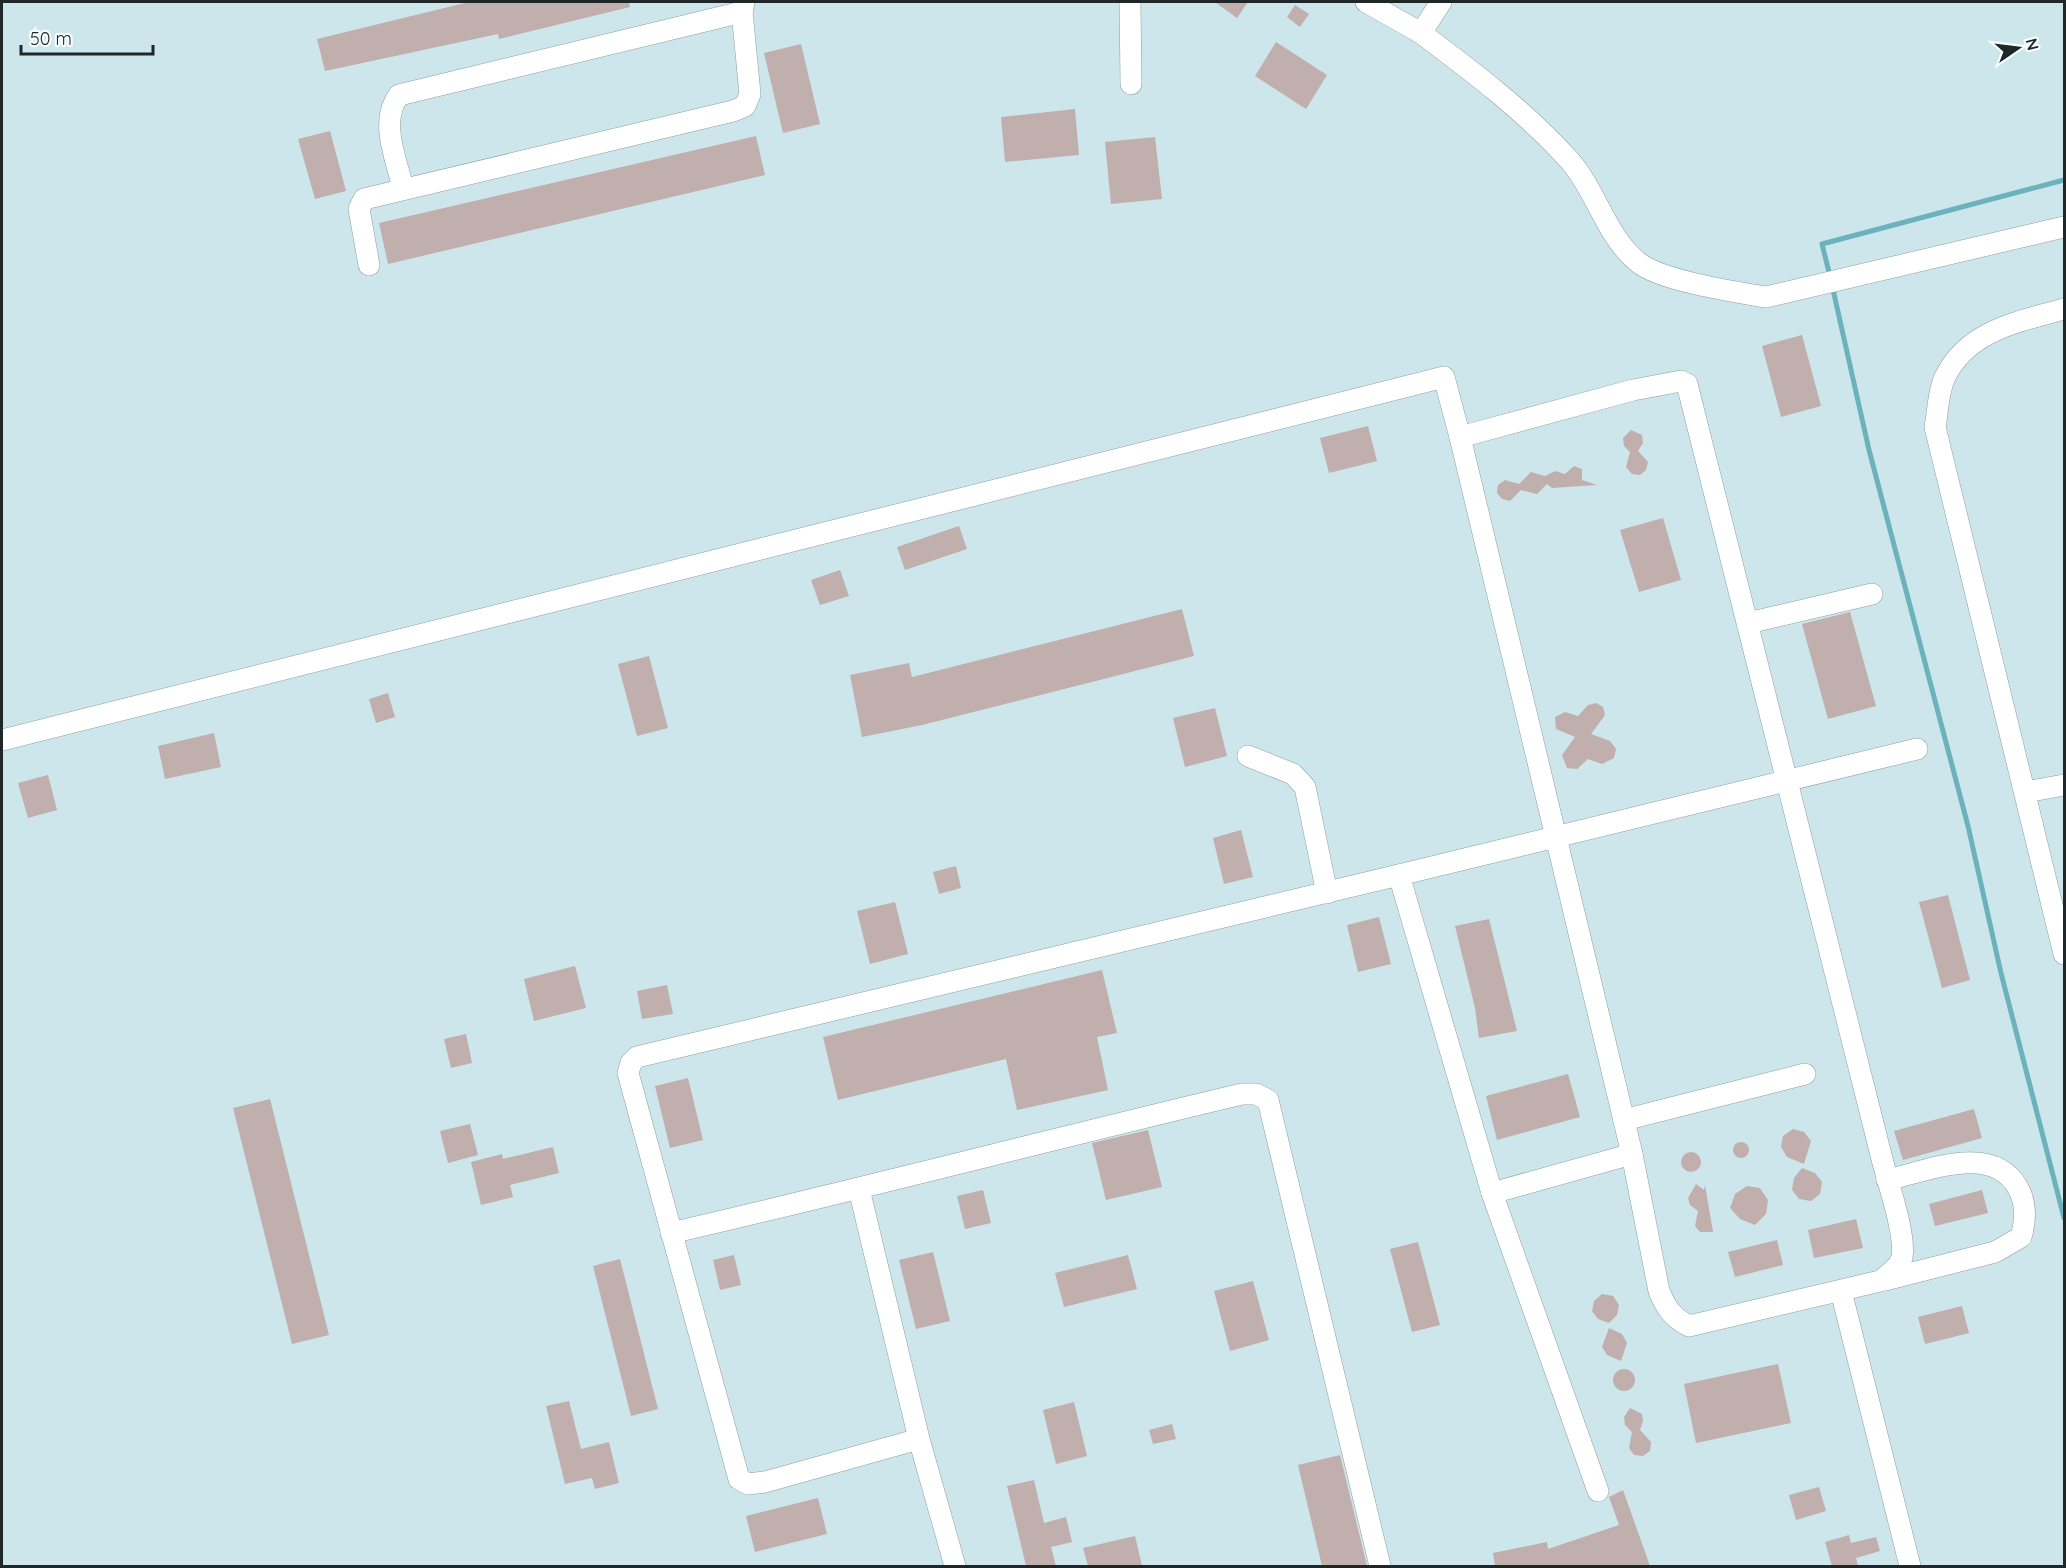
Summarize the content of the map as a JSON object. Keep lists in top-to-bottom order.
{
  "scale_bar": "50 m",
  "north": "right"
}
